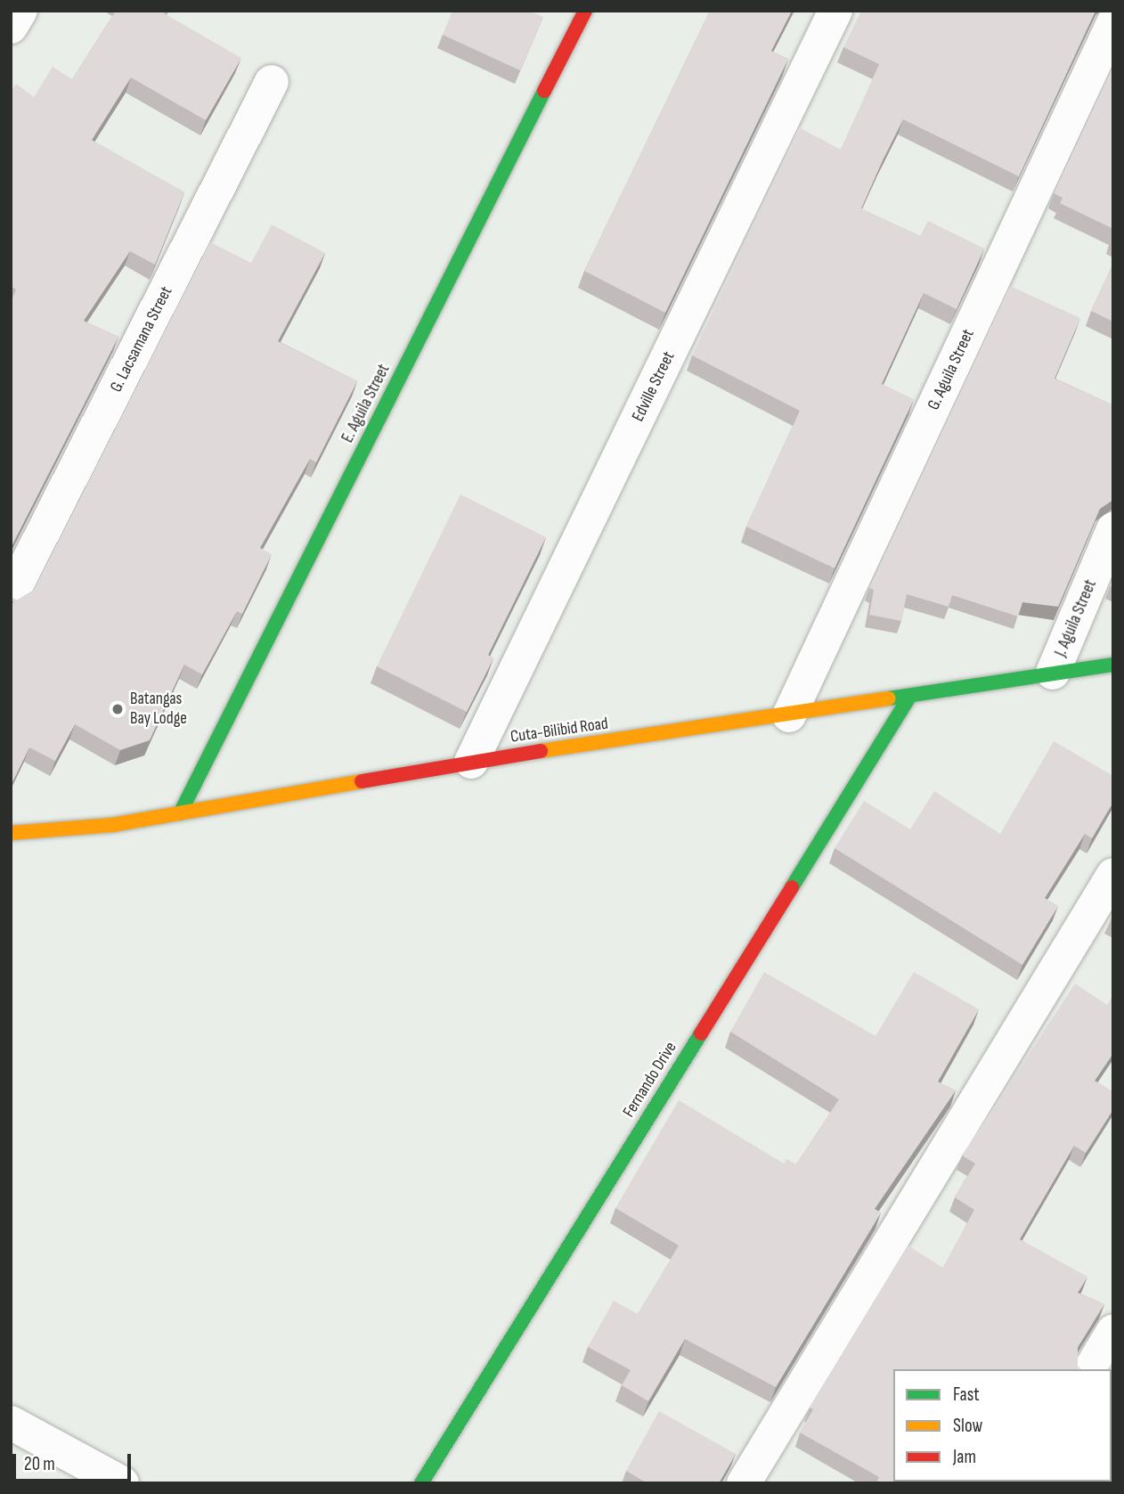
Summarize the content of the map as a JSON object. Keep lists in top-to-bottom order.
{
  "streets": {
    "street": [
      "G. Lacsamana Street",
      "G. Aguila Street",
      "Edville Street",
      "E. Aguila Street",
      "J. Aguila Street",
      "Cuta-Bilibid Road",
      "Fernando Drive"
    ]
  },
  "crossings": [
    ["G. Aguila Street", "Cuta-Bilibid Road"],
    ["Edville Street", "Cuta-Bilibid Road"],
    ["E. Aguila Street", "Cuta-Bilibid Road"],
    ["J. Aguila Street", "Cuta-Bilibid Road"],
    ["Cuta-Bilibid Road", "Fernando Drive"]
  ],
  "places": ["Batangas Bay Lodge"],
  "legend": ["Fast", "Slow", "Jam"],
  "scale_bar": "20 m"
}
